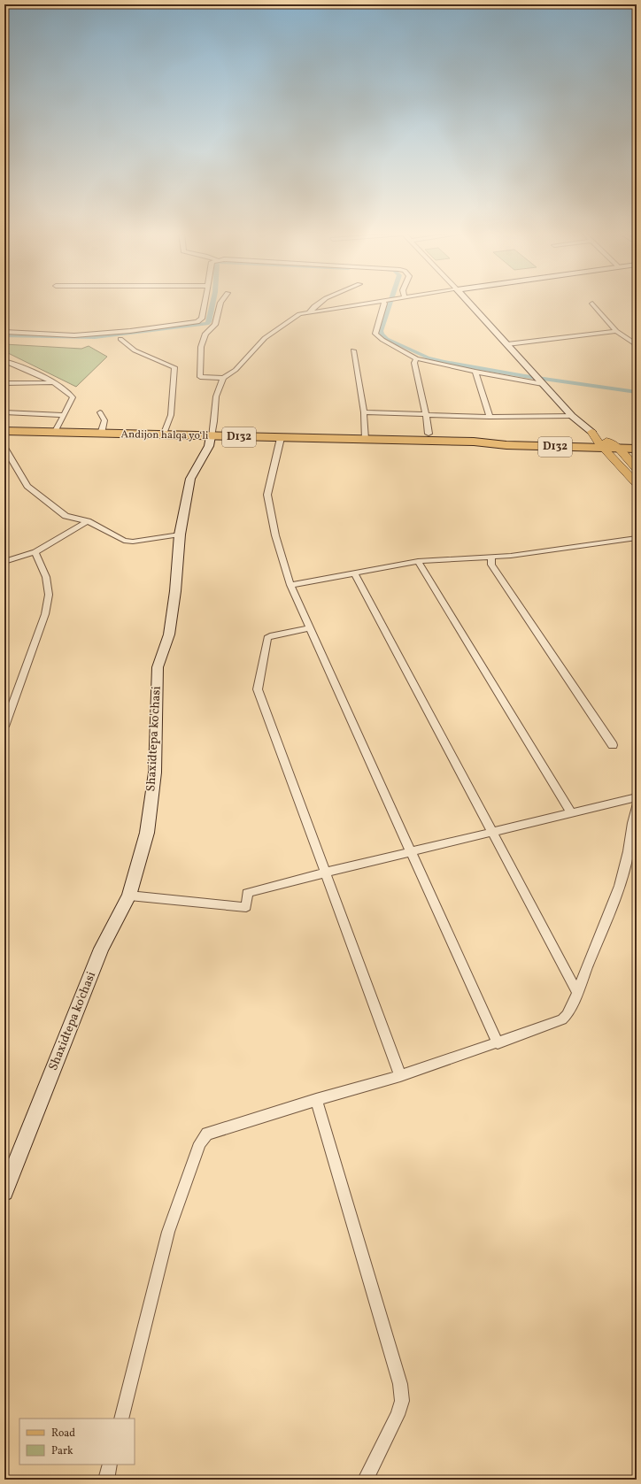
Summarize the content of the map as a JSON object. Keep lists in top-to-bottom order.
{
  "streets": {
    "highway": ["Andijon halqa yo‘li", "D132"],
    "street": ["Shaxidtepa ko'chasi"]
  },
  "crossings": [
    ["Andijon halqa yo‘li", "Shaxidtepa ko'chasi"]
  ],
  "legend": ["Road", "Park"]
}
